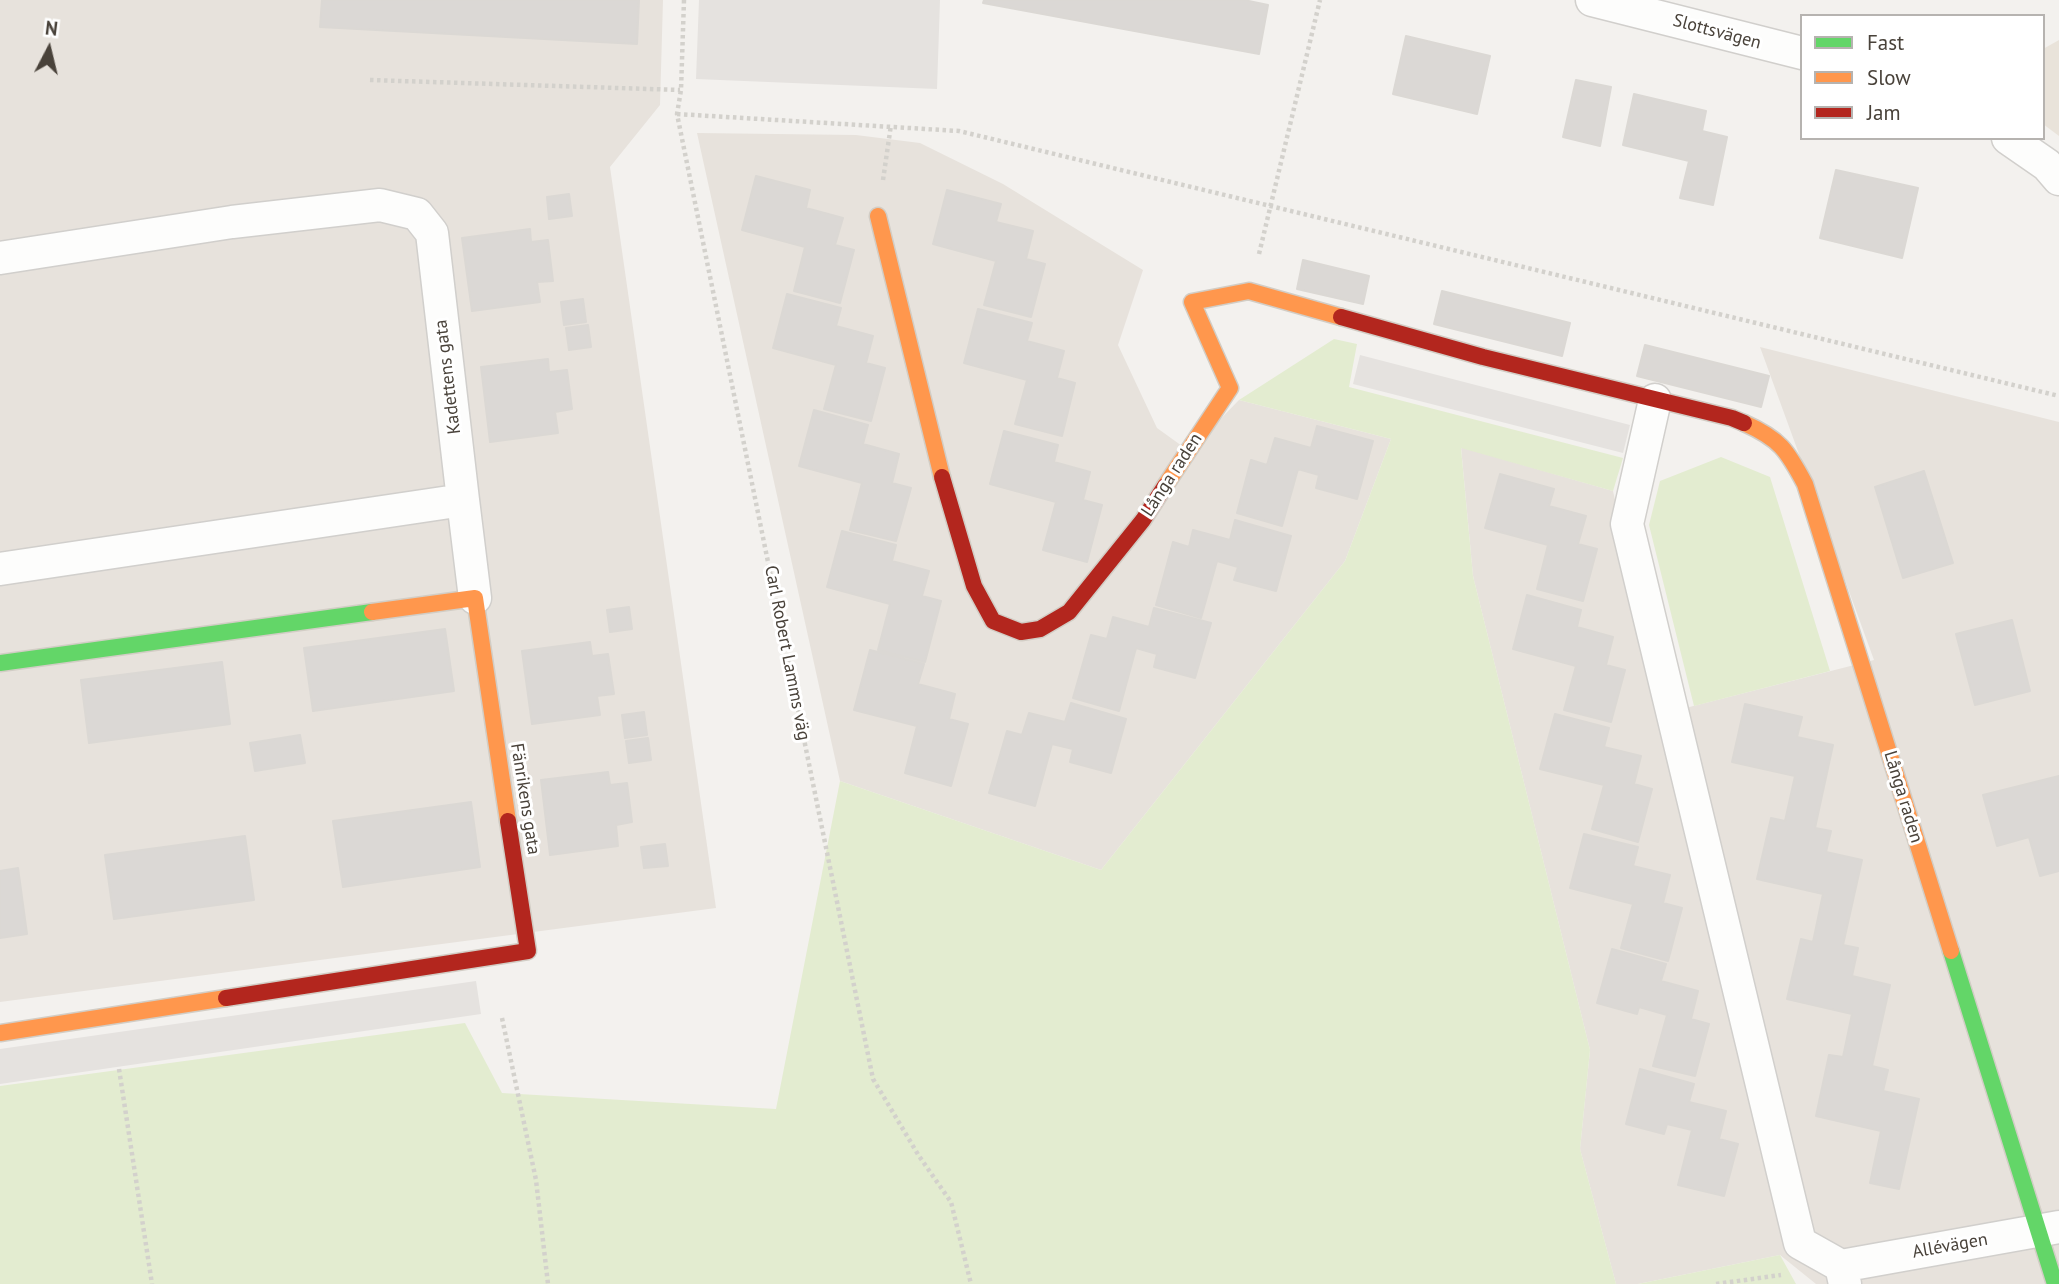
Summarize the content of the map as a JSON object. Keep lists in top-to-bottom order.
{
  "streets": {
    "street": [
      "Slottsvägen",
      "Kadettens gata",
      "Långa raden",
      "Fänrikens gata",
      "Allévägen"
    ],
    "path": ["Carl Robert Lamms väg"]
  },
  "crossings": [
    ["Kadettens gata", "Fänrikens gata"],
    ["Långa raden", "Allévägen"]
  ],
  "legend": ["Fast", "Slow", "Jam"],
  "north": "top"
}
